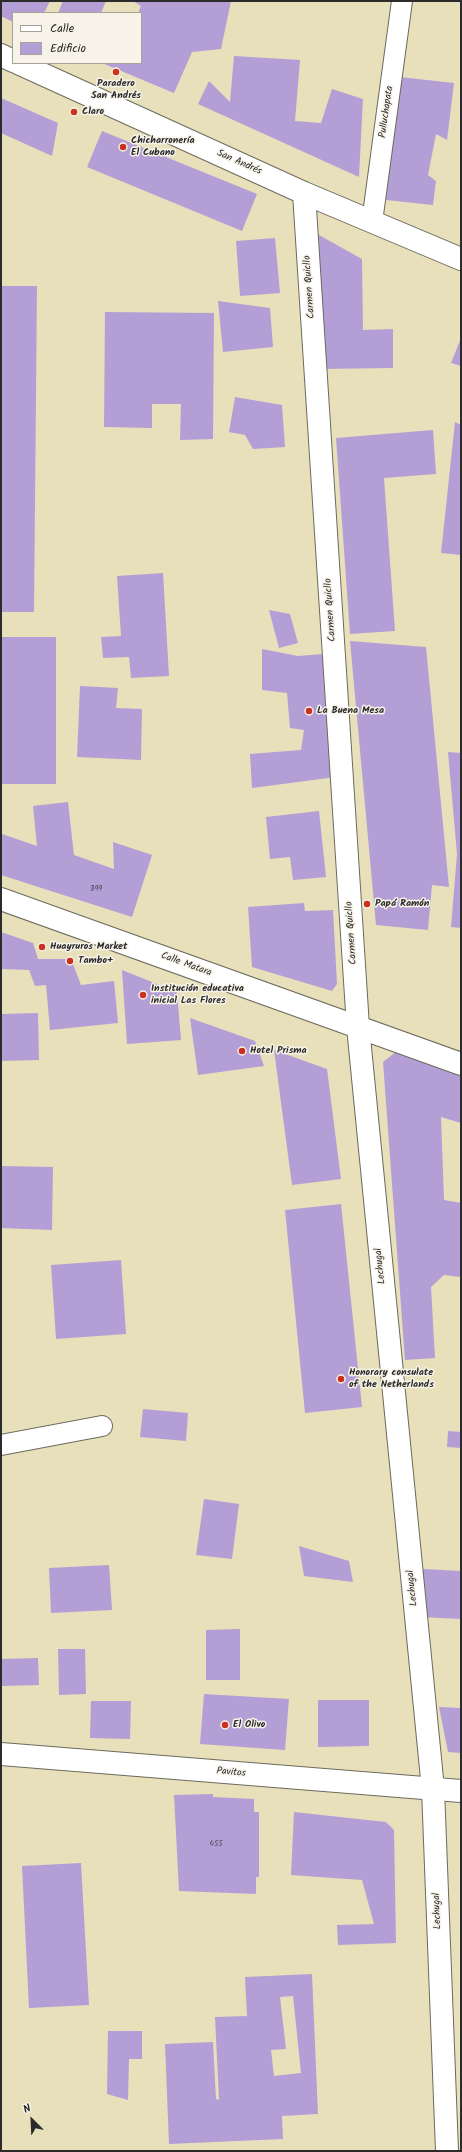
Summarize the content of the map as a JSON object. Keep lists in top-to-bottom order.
{
  "streets": {
    "street": [
      "San Andrés",
      "Carmen Quicllo",
      "Calle Matara",
      "Lechugal",
      "Pavitos"
    ],
    "lane": ["Pulluchapata"]
  },
  "crossings": [
    ["Pulluchapata", "San Andrés"],
    ["San Andrés", "Carmen Quicllo"],
    ["Carmen Quicllo", "Calle Matara"],
    ["Carmen Quicllo", "Lechugal"],
    ["Calle Matara", "Lechugal"],
    ["Lechugal", "Pavitos"]
  ],
  "places": [
    "Paradero San Andrés",
    "Claro",
    "Chicharronería El Cubano",
    "La Buena Mesa",
    "Papá Ramón",
    "Huayruros Market",
    "Tambo+",
    "Institución educativa inicial Las Flores",
    "Hotel Prisma",
    "Honorary consulate of the Netherlands",
    "El Olivo"
  ],
  "house_numbers": ["399", "455"],
  "legend": ["Calle", "Edificio"],
  "north": "top left"
}
